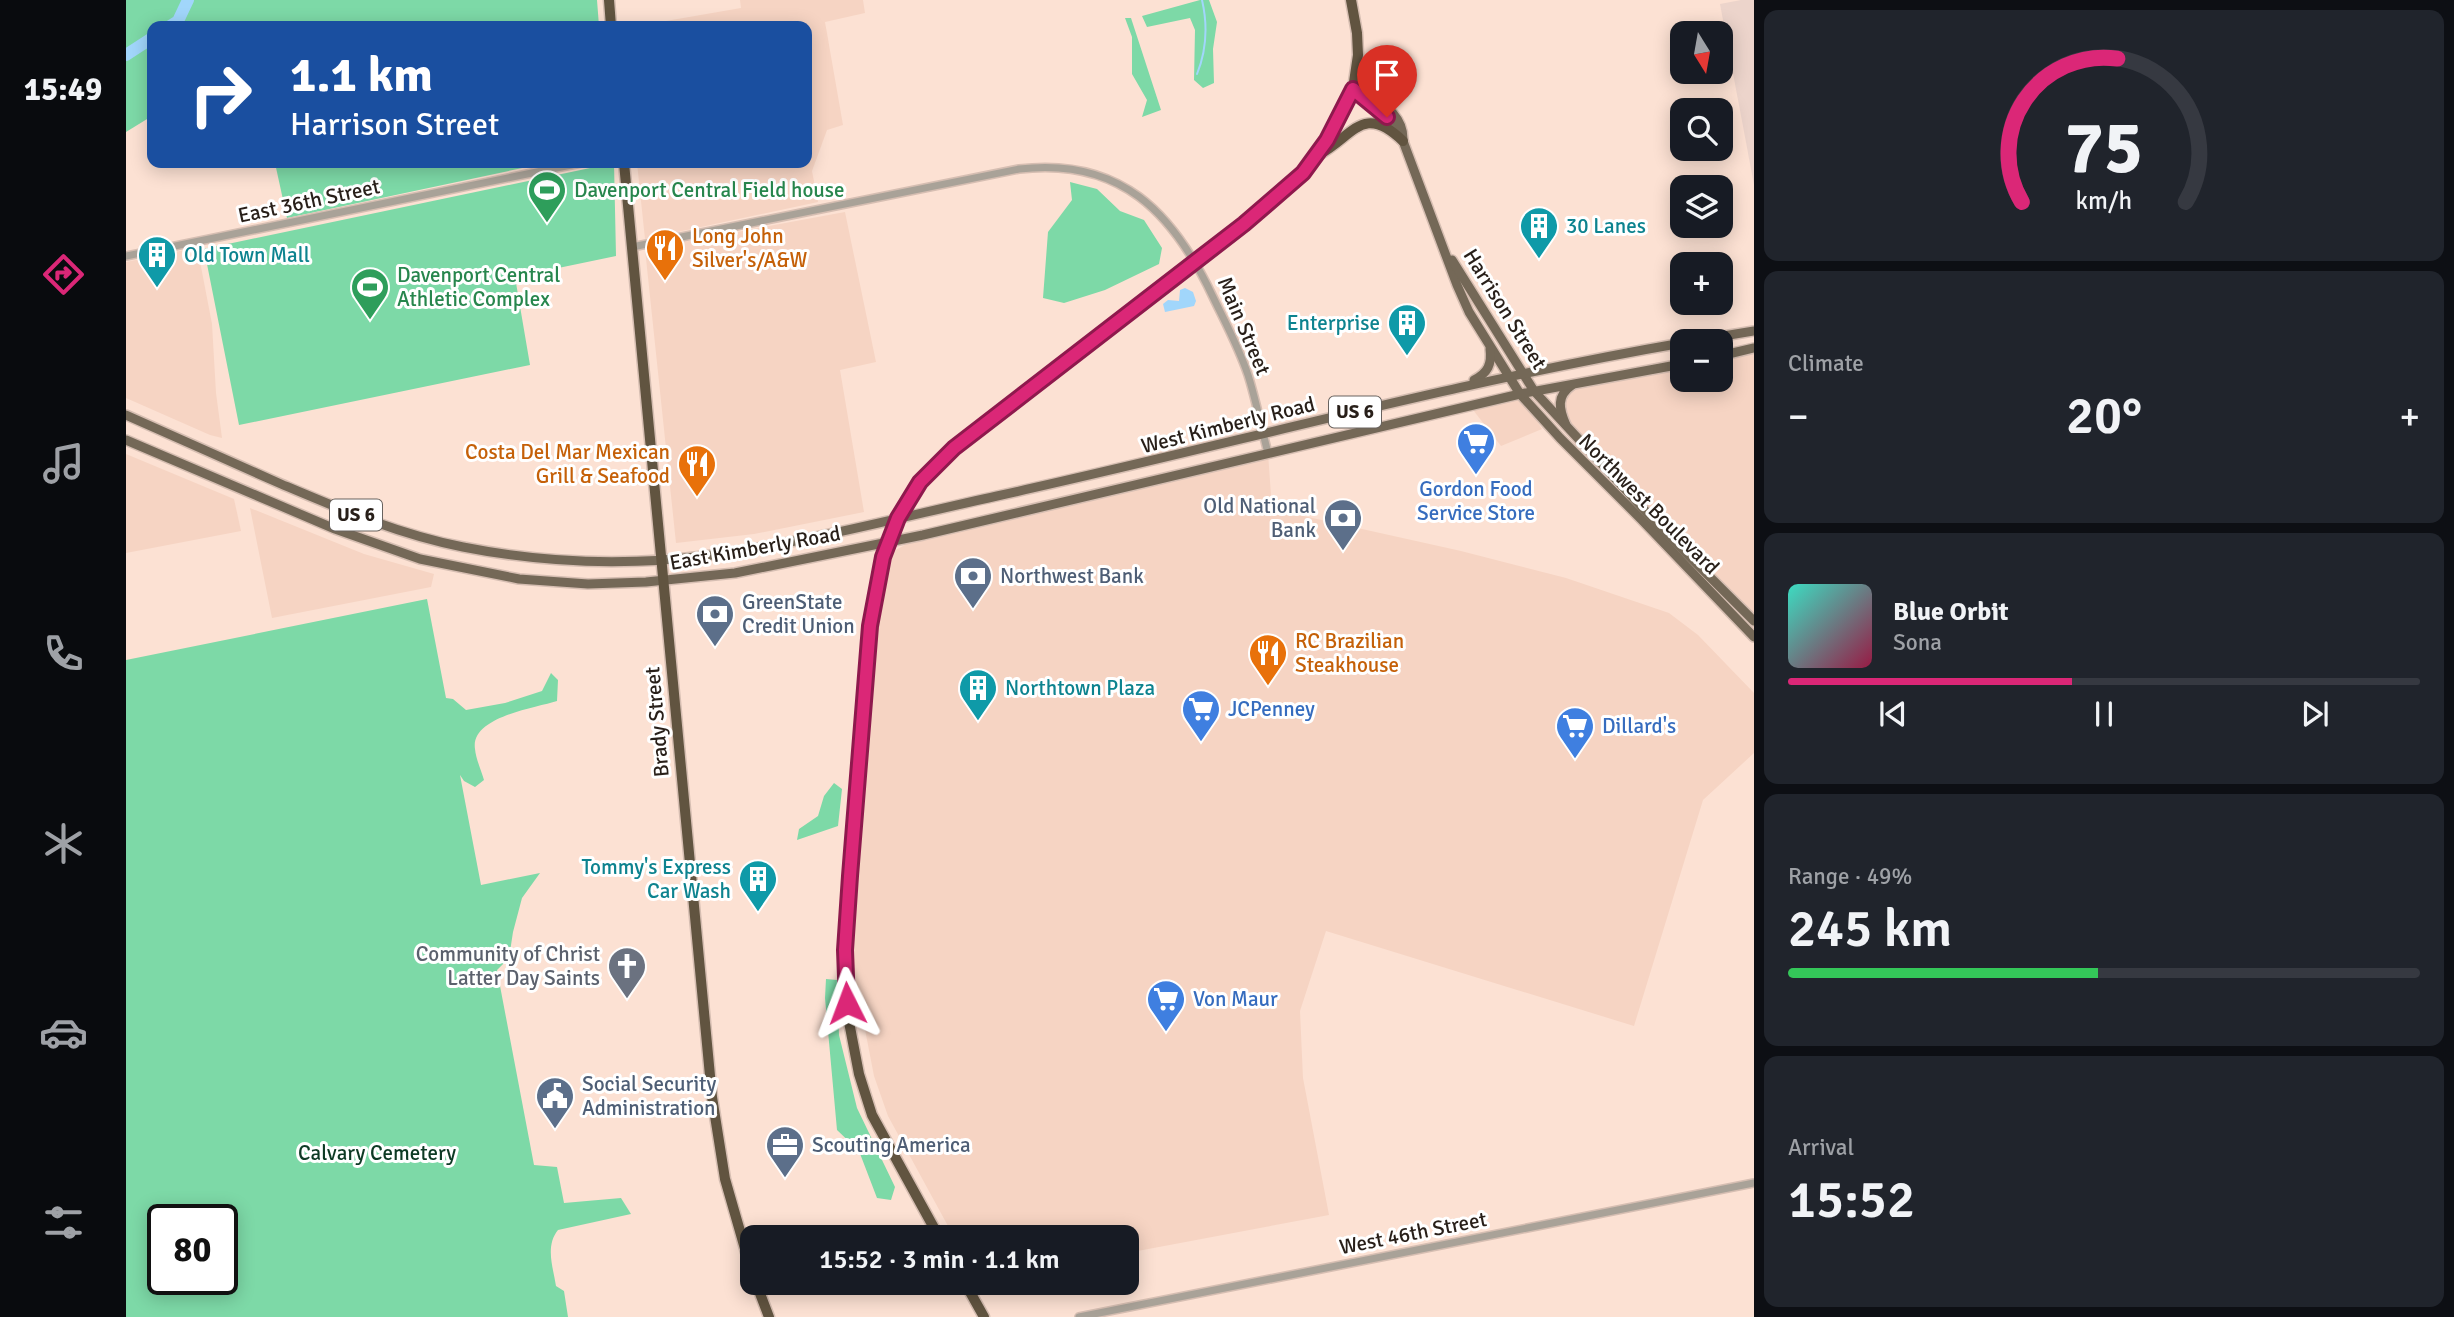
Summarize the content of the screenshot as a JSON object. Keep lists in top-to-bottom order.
{
  "streets": {
    "highway": ["Brady Street"],
    "main road": [
      "Harrison Street",
      "US 6",
      "West Kimberly Road",
      "Northwest Boulevard",
      "East Kimberly Road"
    ],
    "street": ["East 36th Street", "Main Street", "West 46th Street"]
  },
  "crossings": [
    ["Harrison Street", "West Kimberly Road"],
    ["Harrison Street", "Northwest Boulevard"],
    ["Main Street", "West Kimberly Road"],
    ["Main Street", "Brady Street"],
    ["West Kimberly Road", "Northwest Boulevard"],
    ["West Kimberly Road", "East Kimberly Road"],
    ["East Kimberly Road", "Brady Street"]
  ],
  "parks": ["Calvary Cemetery"],
  "places": {
    "sports": ["Davenport Central Field house", "Davenport Central Athletic Complex"],
    "building": [
      "30 Lanes",
      "Old Town Mall",
      "Enterprise",
      "Northtown Plaza",
      "Tommy's Express Car Wash"
    ],
    "restaurant": ["Long John Silver's/A&W", "Costa Del Mar Mexican Grill & Seafood", "RC Brazilian Steakhouse"],
    "supermarket": [
      "Gordon Food Service Store",
      "JCPenney",
      "Dillard's",
      "Von Maur"
    ],
    "bank": ["Old National Bank", "Northwest Bank", "GreenState Credit Union"],
    "church": ["Community of Christ Latter Day Saints"],
    "public building": ["Social Security Administration"],
    "office": ["Scouting America"]
  },
  "north": "bottom",
  "page": {
    "tabs": "15:49",
    "map_buttons": ["+", "−"],
    "turn": ["1.1 km", "Harrison Street"],
    "tile": [
      "Climate",
      ["Range · 49%", "245 km"],
      ["Arrival", "15:52"]
    ],
    "heat": ["−", "20°", "+"],
    "song": ["Blue Orbit", "Sona"],
    "limit": "80",
    "trip": "15:52 · 3 min · 1.1 km",
    "gauge": ["75", "km/h"]
  }
}
